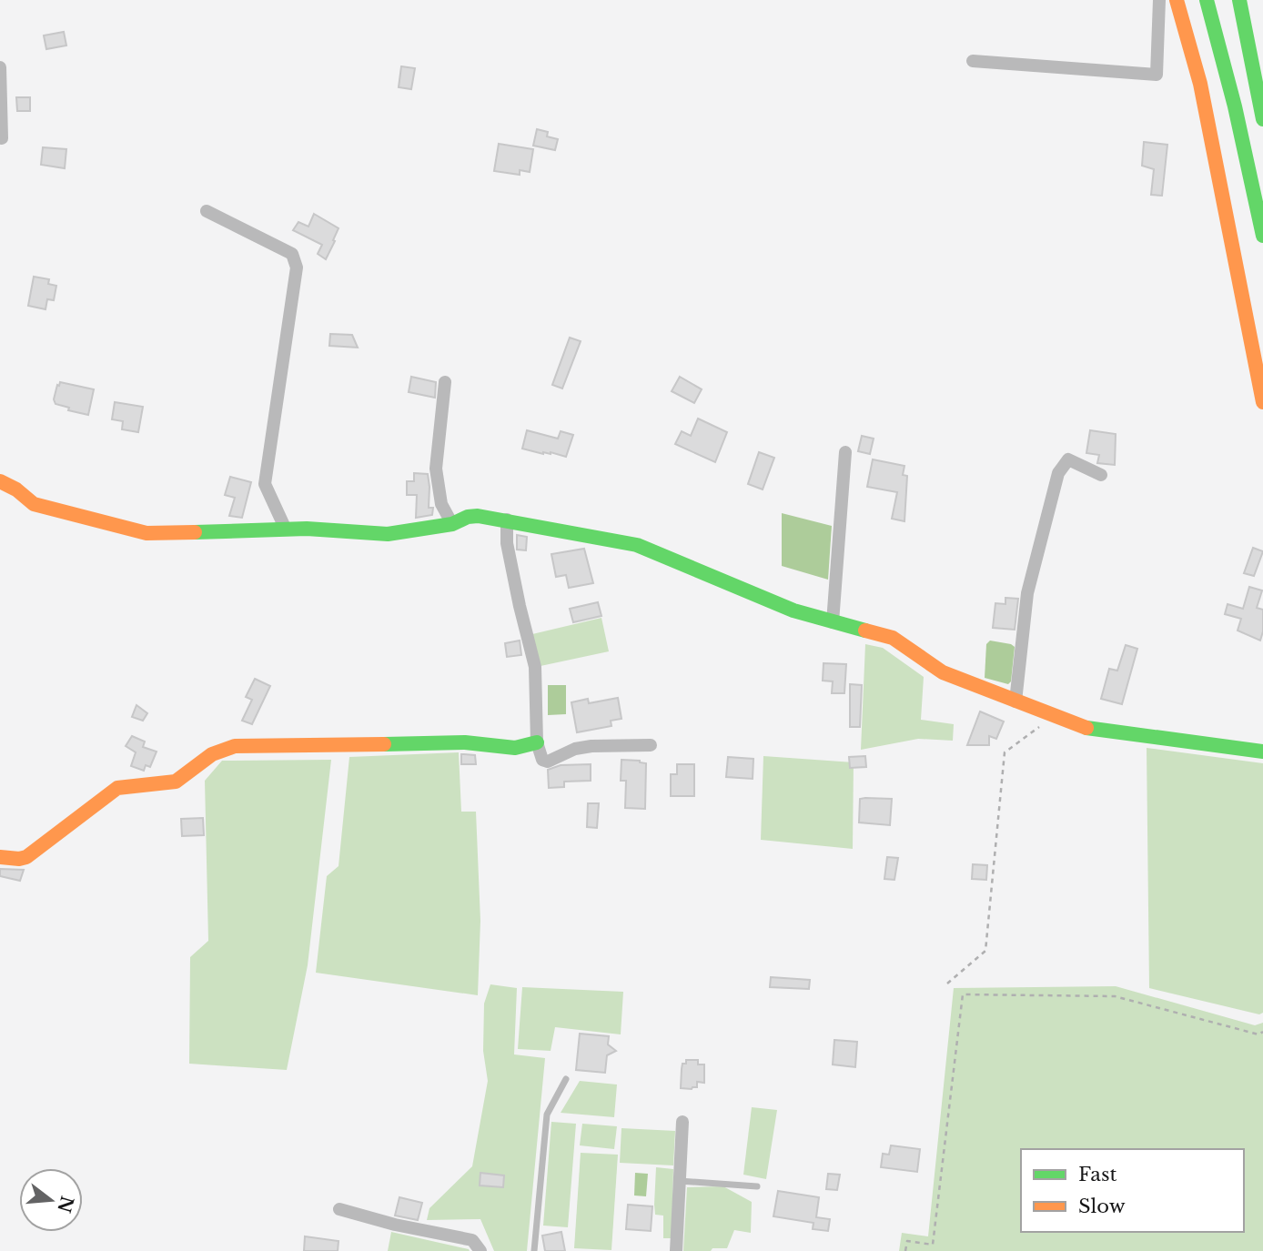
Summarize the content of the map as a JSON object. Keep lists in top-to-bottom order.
{
  "legend": ["Fast", "Slow"],
  "north": "right"
}
